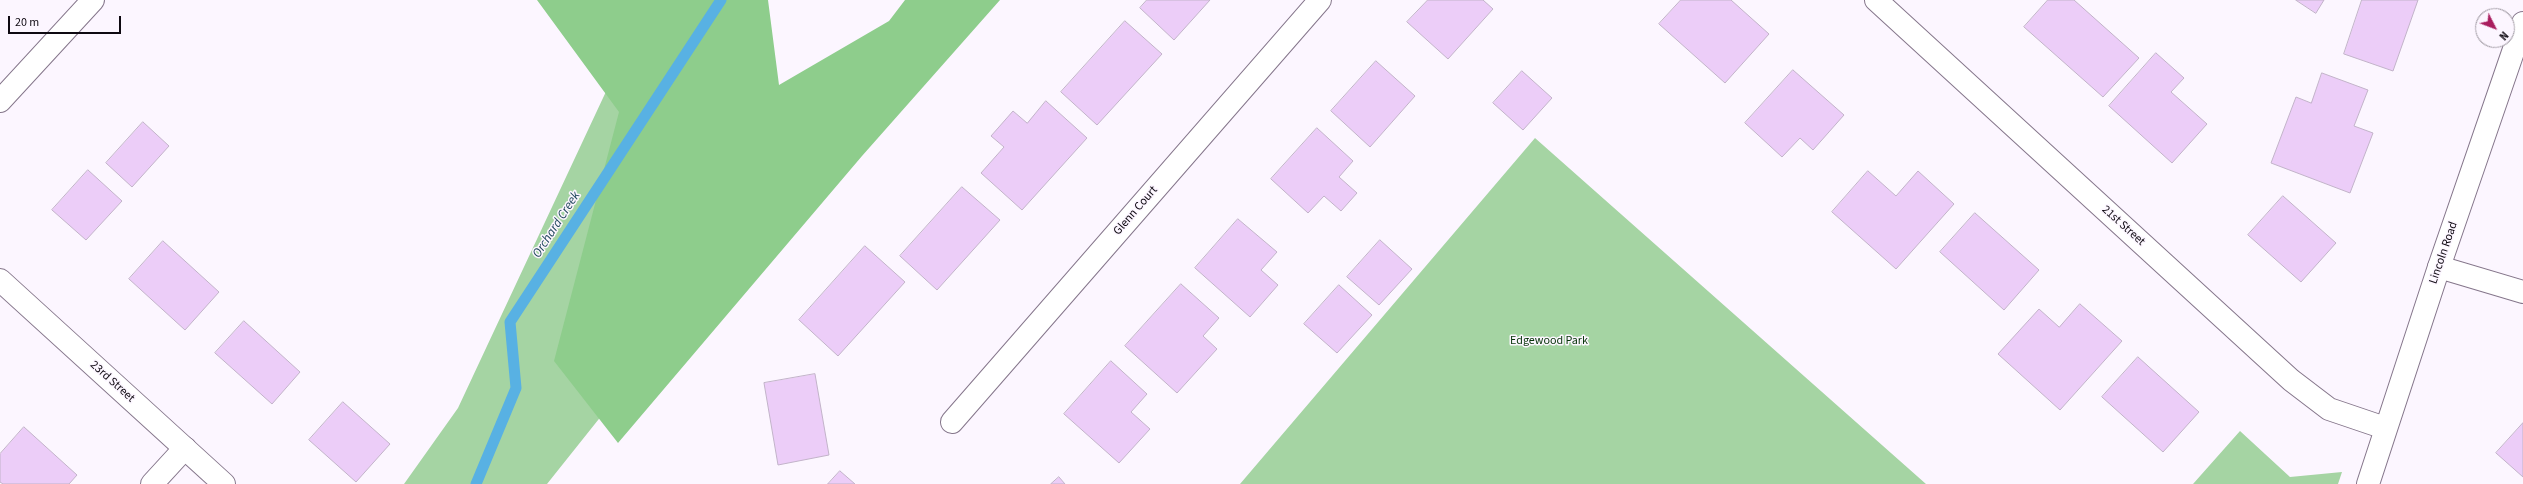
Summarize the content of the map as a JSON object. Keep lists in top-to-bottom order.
{
  "streets": {
    "street": [
      "Glenn Court",
      "21st Street",
      "Lincoln Road",
      "23rd Street"
    ]
  },
  "crossings": [
    ["21st Street", "Lincoln Road"]
  ],
  "water": ["Orchard Creek"],
  "parks": ["Edgewood Park"],
  "scale_bar": "20 m",
  "north": "bottom right"
}
